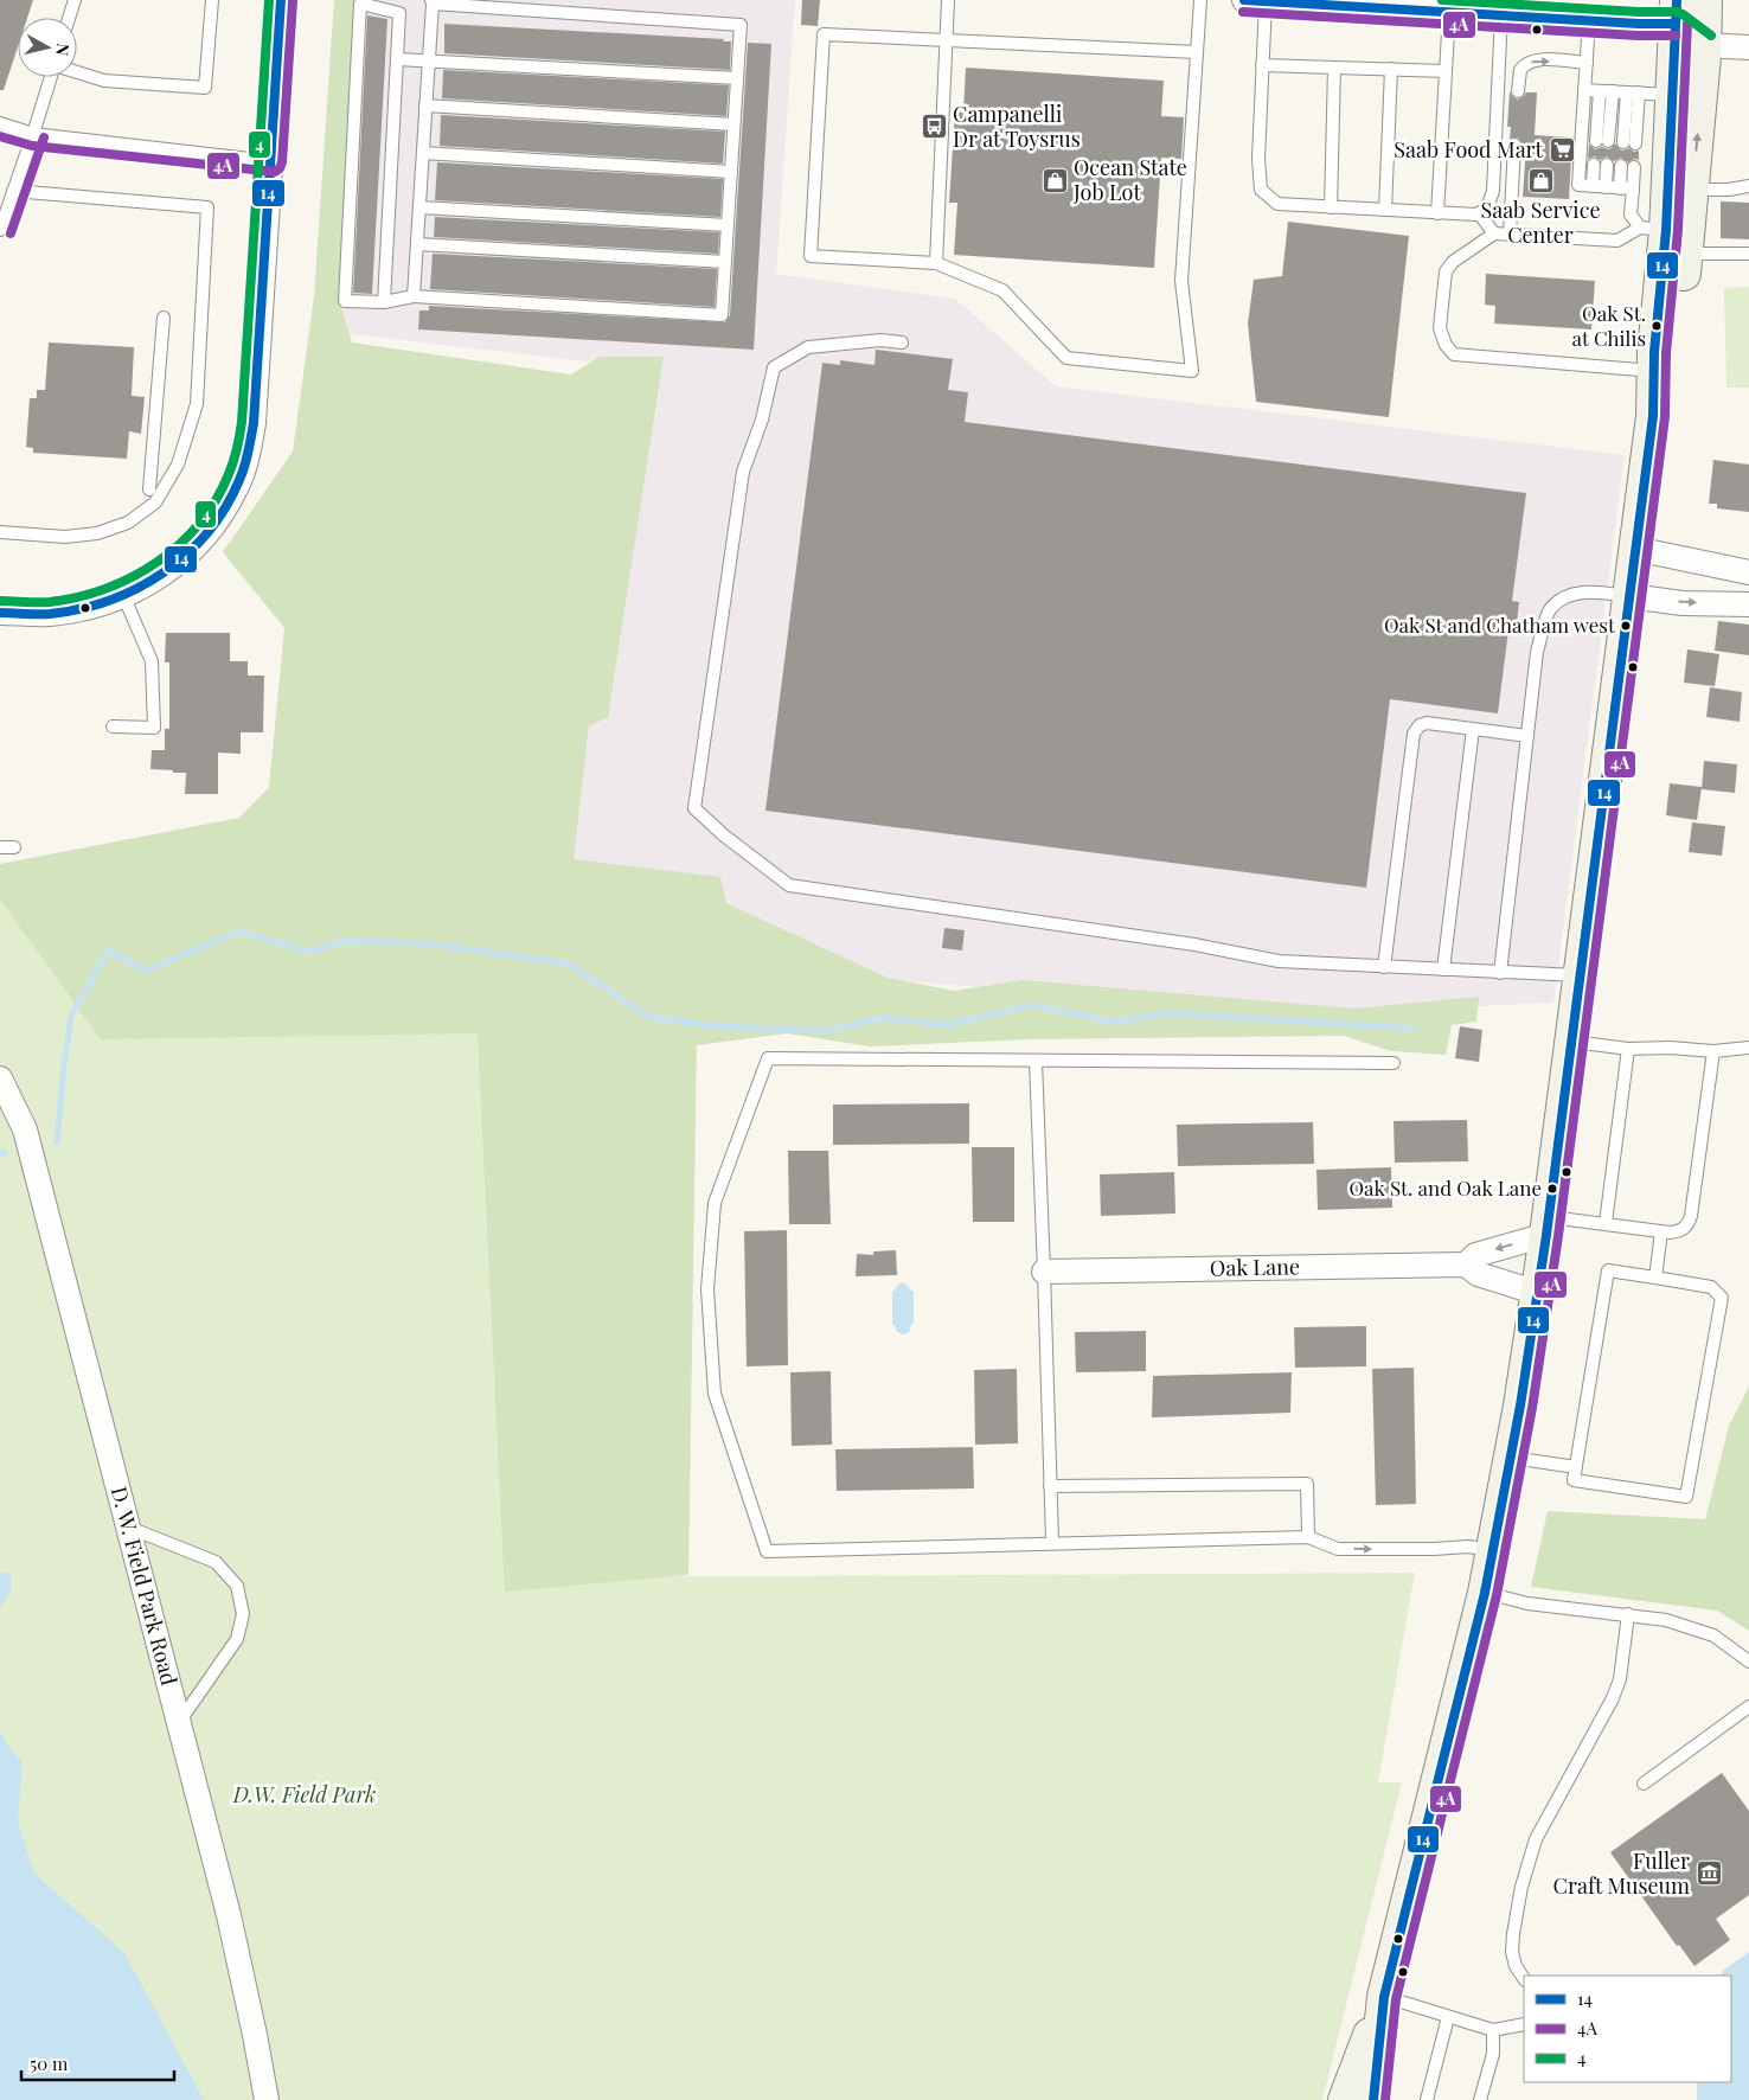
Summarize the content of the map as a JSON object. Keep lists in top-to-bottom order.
{
  "streets": {
    "street": ["Oak Lane", "D. W. Field Park Road"]
  },
  "parks": ["D.W. Field Park"],
  "places": {
    "bus stop": ["Campanelli Dr at Toysrus"],
    "supermarket": ["Saab Food Mart"],
    "shop": ["Ocean State Job Lot", "Saab Service Center"],
    "other": ["Oak St. at Chilis", "Oak St and Chatham west", "Oak St. and Oak Lane"],
    "museum": ["Fuller Craft Museum"]
  },
  "lines": ["transit line 14", "transit line 4", "transit line 4A"],
  "legend": ["14", "4A", "4"],
  "scale_bar": "50 m",
  "north": "right"
}
